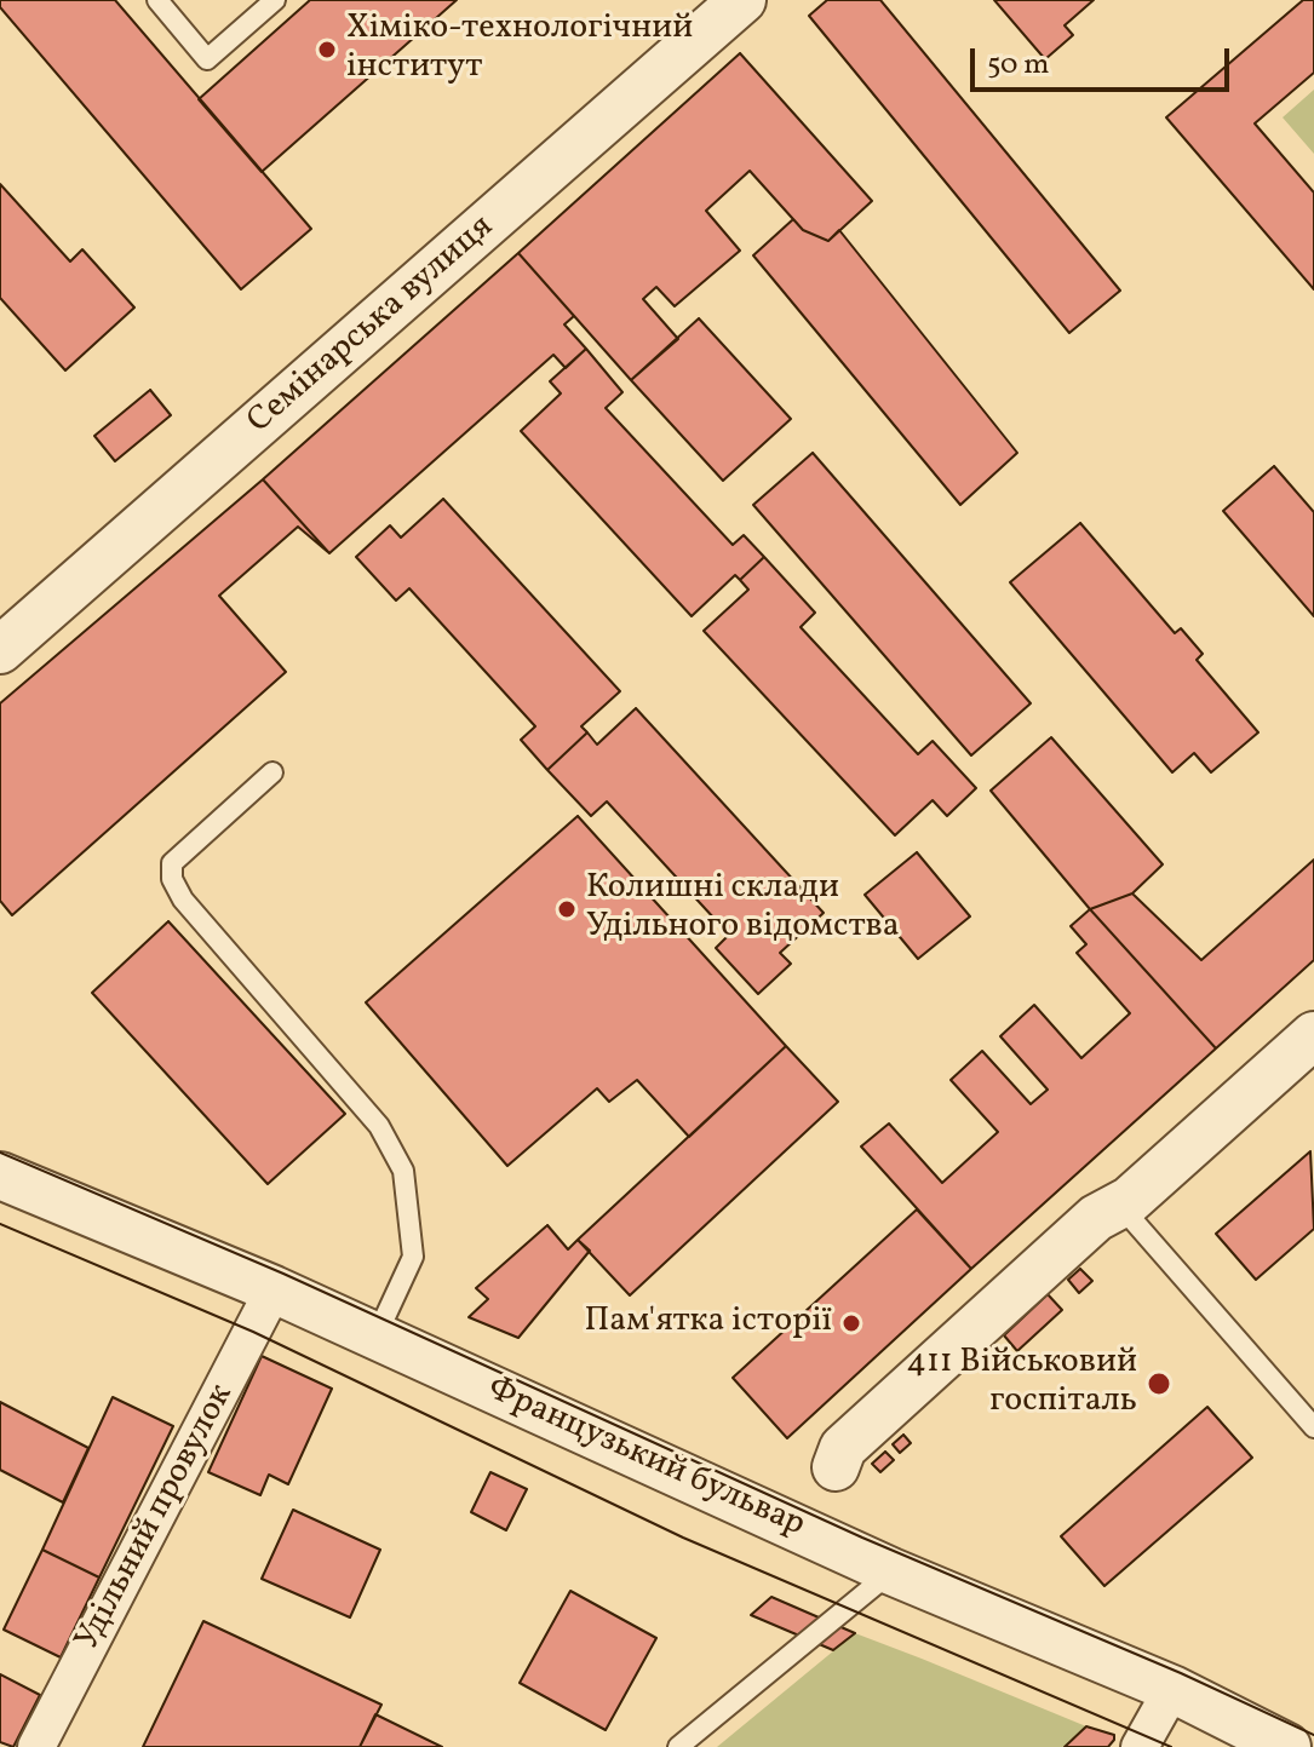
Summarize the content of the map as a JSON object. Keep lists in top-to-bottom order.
{
  "streets": {
    "street": ["Семінарська вулиця", "Французький бульвар", "Удільний провулок"]
  },
  "crossings": [
    ["Французький бульвар", "Удільний провулок"]
  ],
  "places": [
    "Хіміко-технологічний інститут",
    "Колишні склади Удільного відомства",
    "Пам'ятка історії",
    "411 Військовий госпіталь"
  ],
  "scale_bar": "50 m"
}
